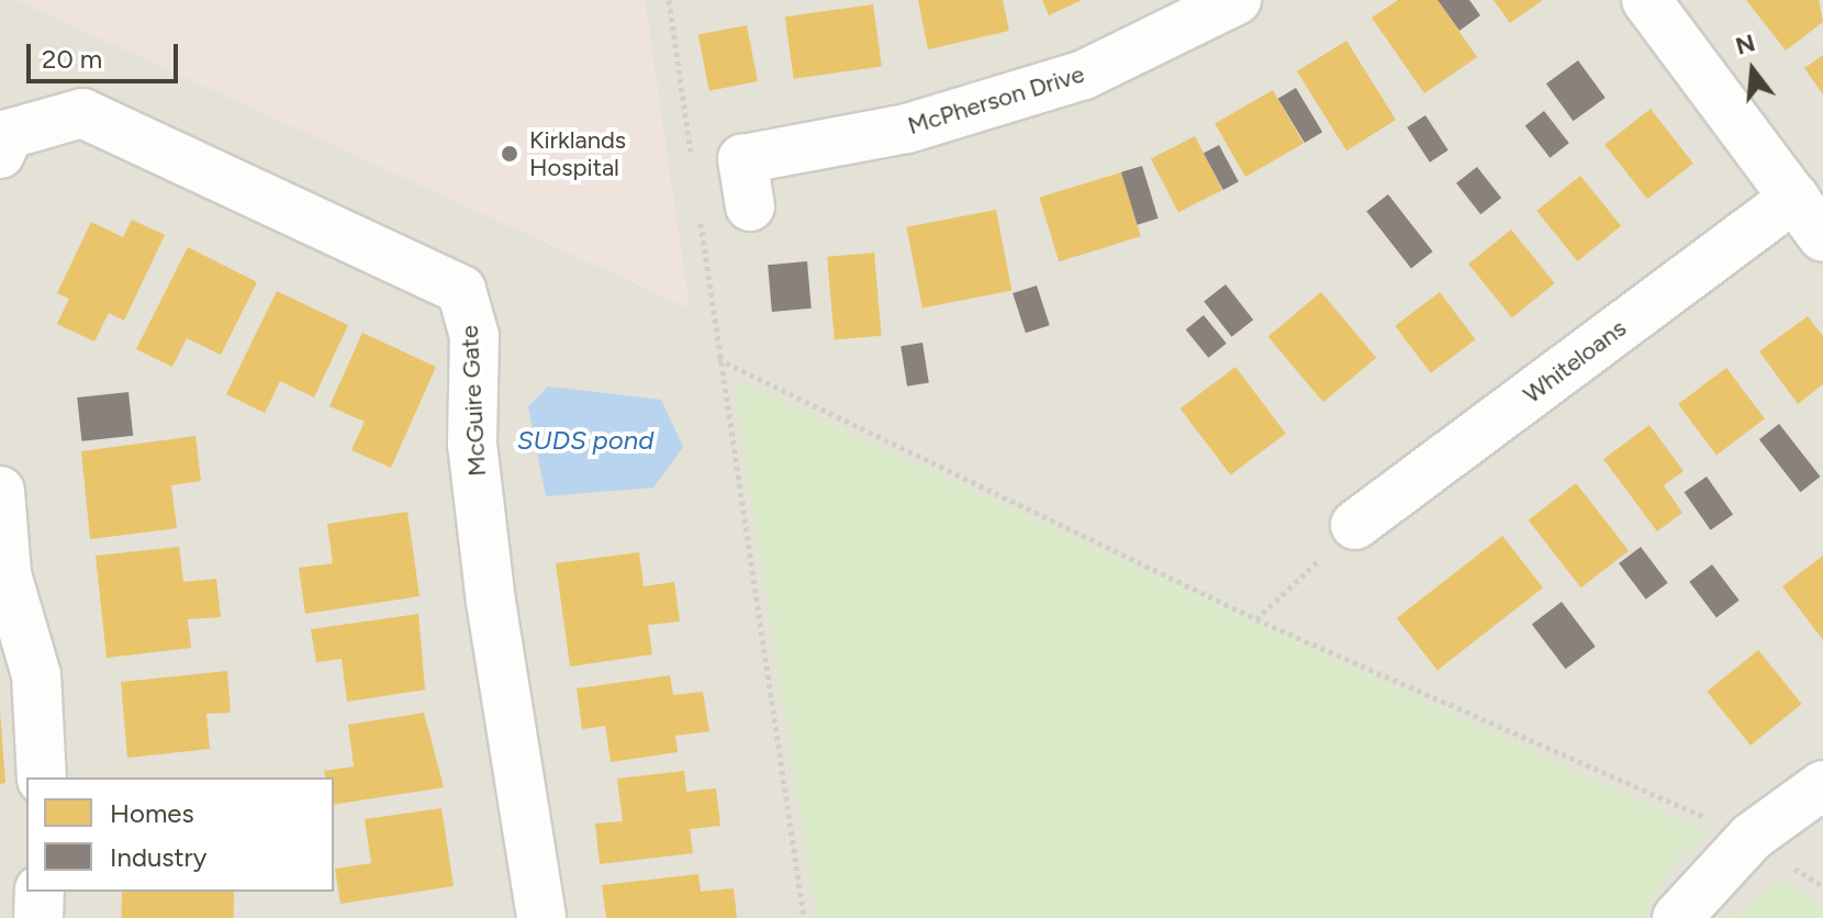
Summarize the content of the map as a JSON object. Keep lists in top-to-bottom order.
{
  "streets": {
    "street": ["McPherson Drive", "Whiteloans", "McGuire Gate"]
  },
  "water": ["SUDS pond"],
  "places": ["Kirklands Hospital"],
  "legend": ["Homes", "Industry"],
  "scale_bar": "20 m",
  "north": "top"
}
